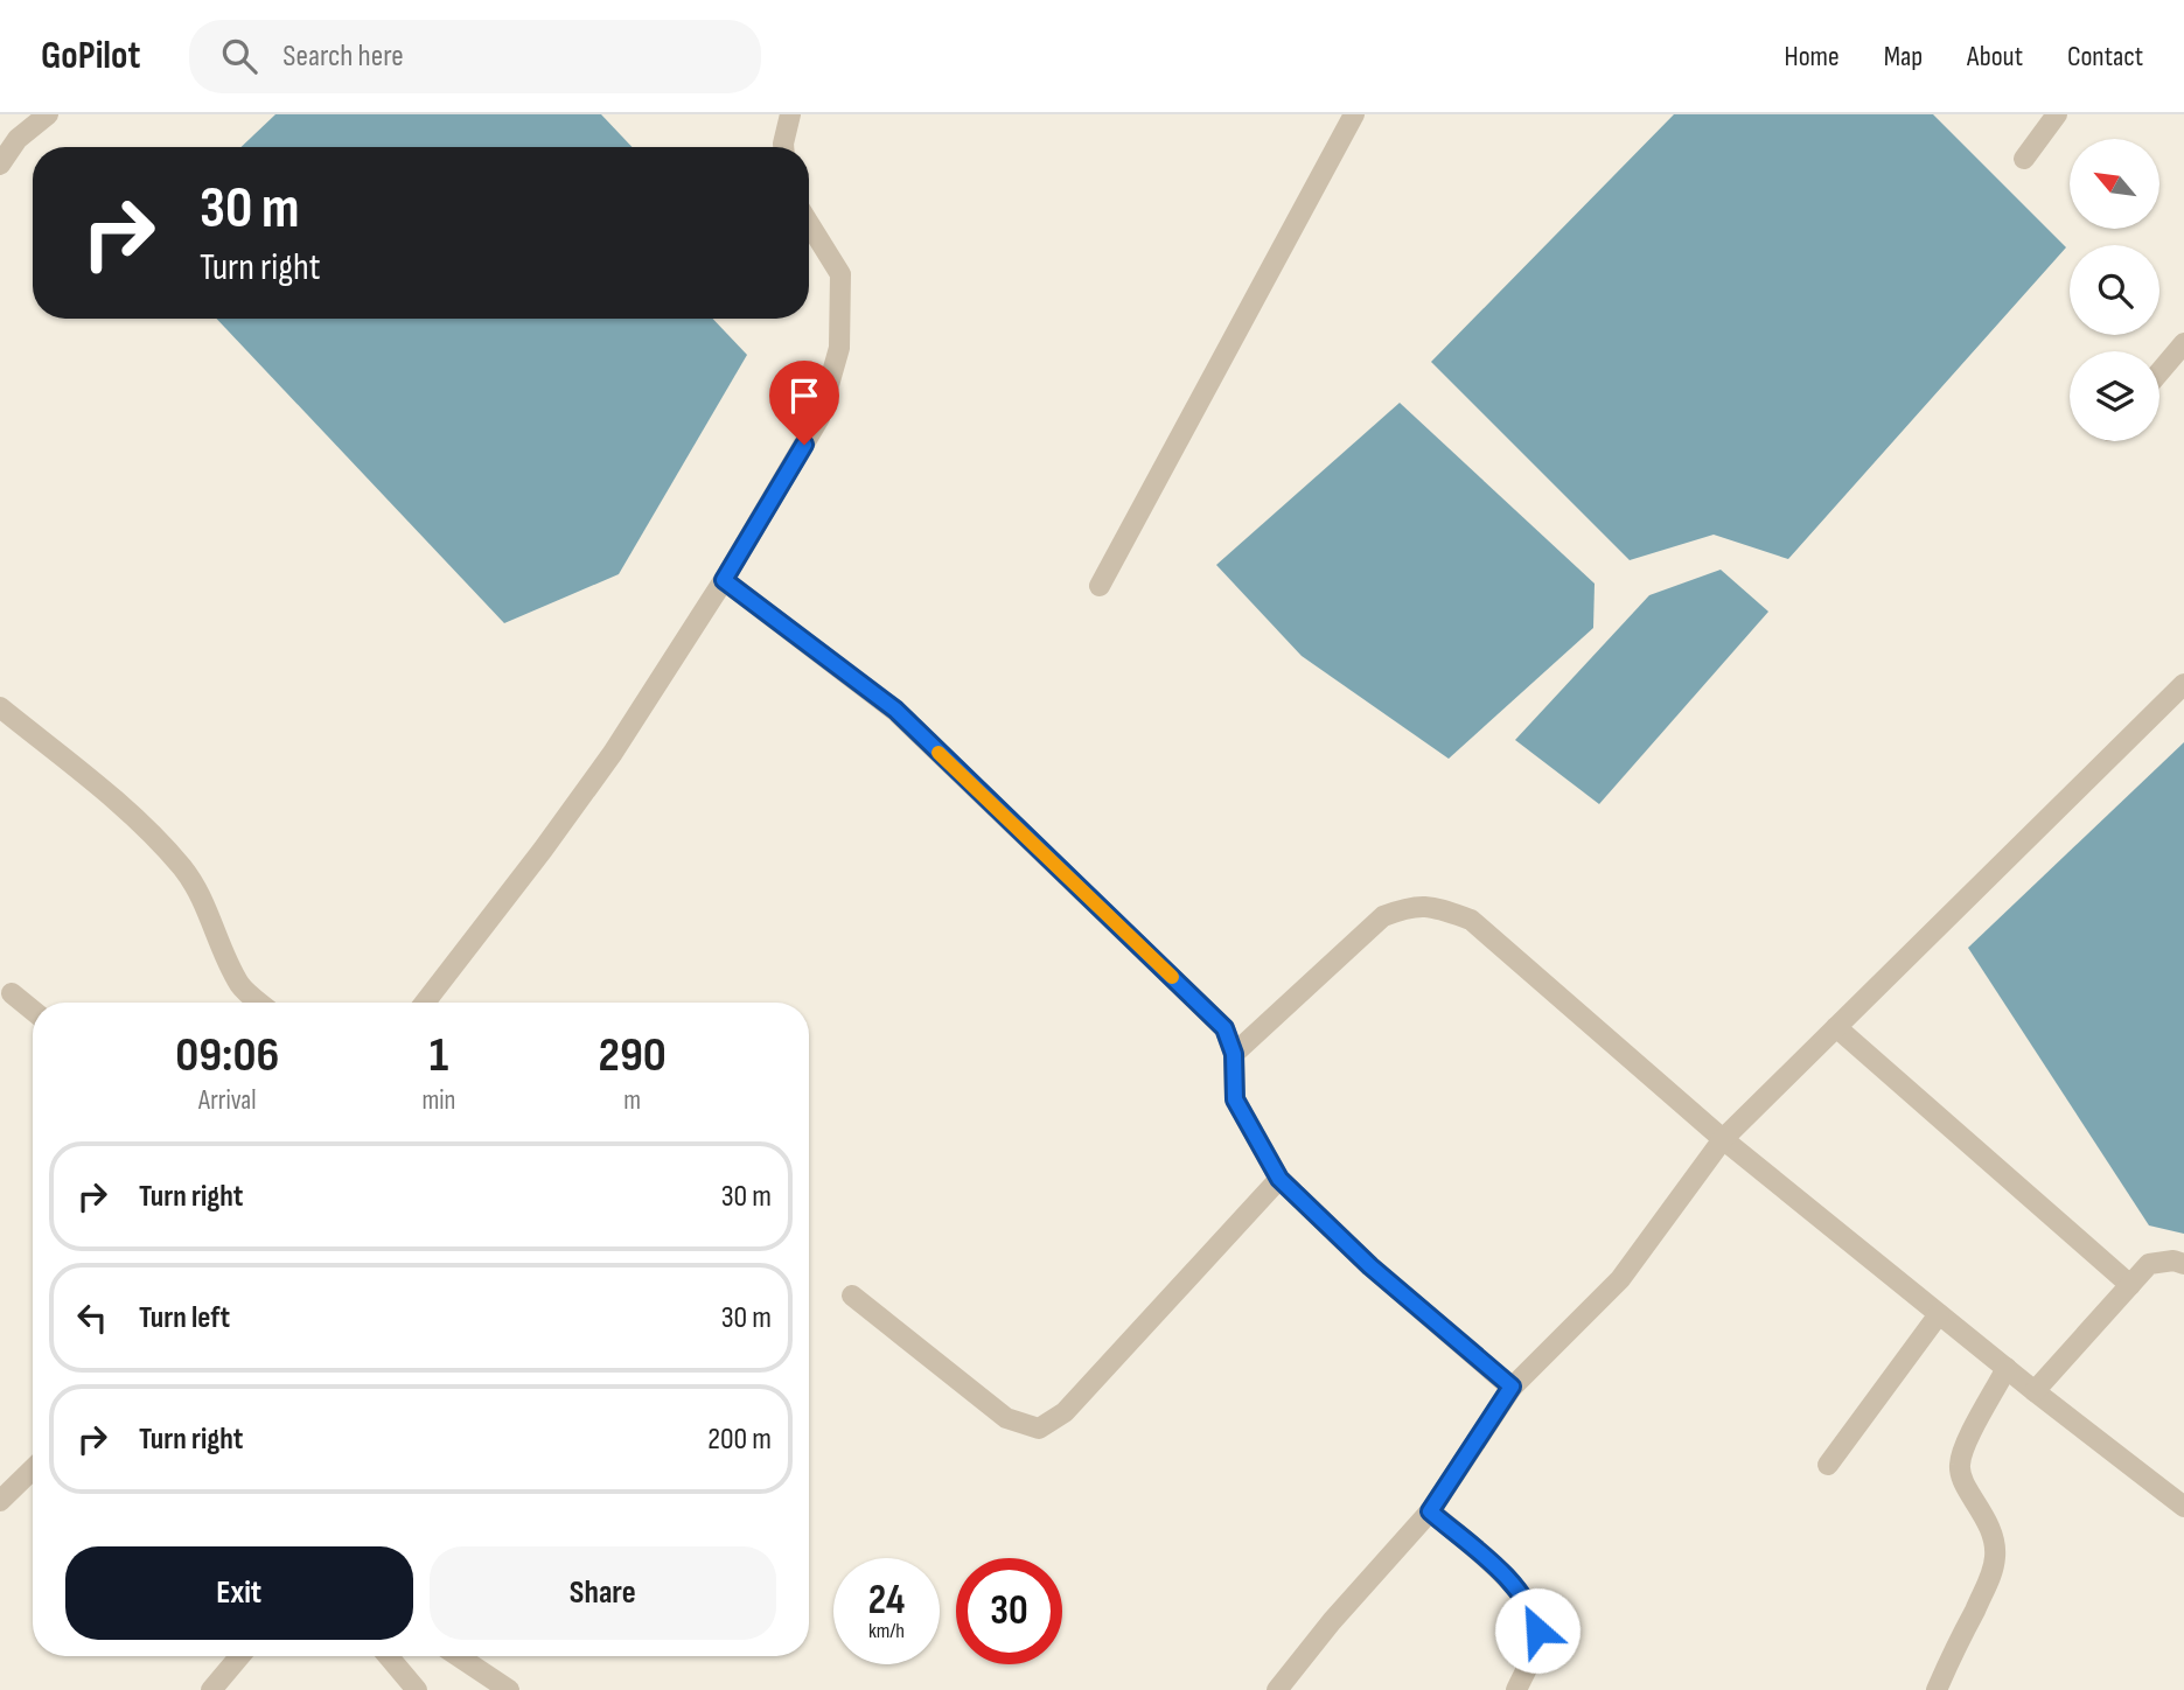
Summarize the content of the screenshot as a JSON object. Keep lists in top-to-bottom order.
{
  "north": "top left",
  "page": {
    "header": "GoPilot",
    "search": "Search here",
    "nav": [
      "Home",
      "Map",
      "About",
      "Contact"
    ],
    "turn": ["30 m", "Turn right"],
    "eta": [
      "09:06",
      "Arrival",
      "1",
      "min",
      "290",
      "m"
    ],
    "list": [
      {
        "name": "Turn right",
        "value": "30 m"
      },
      {
        "name": "Turn left",
        "value": "30 m"
      },
      {
        "name": "Turn right",
        "value": "200 m"
      }
    ],
    "buttons": ["Exit", "Share"],
    "speed": "24 km/h",
    "limit": "30"
  }
}
